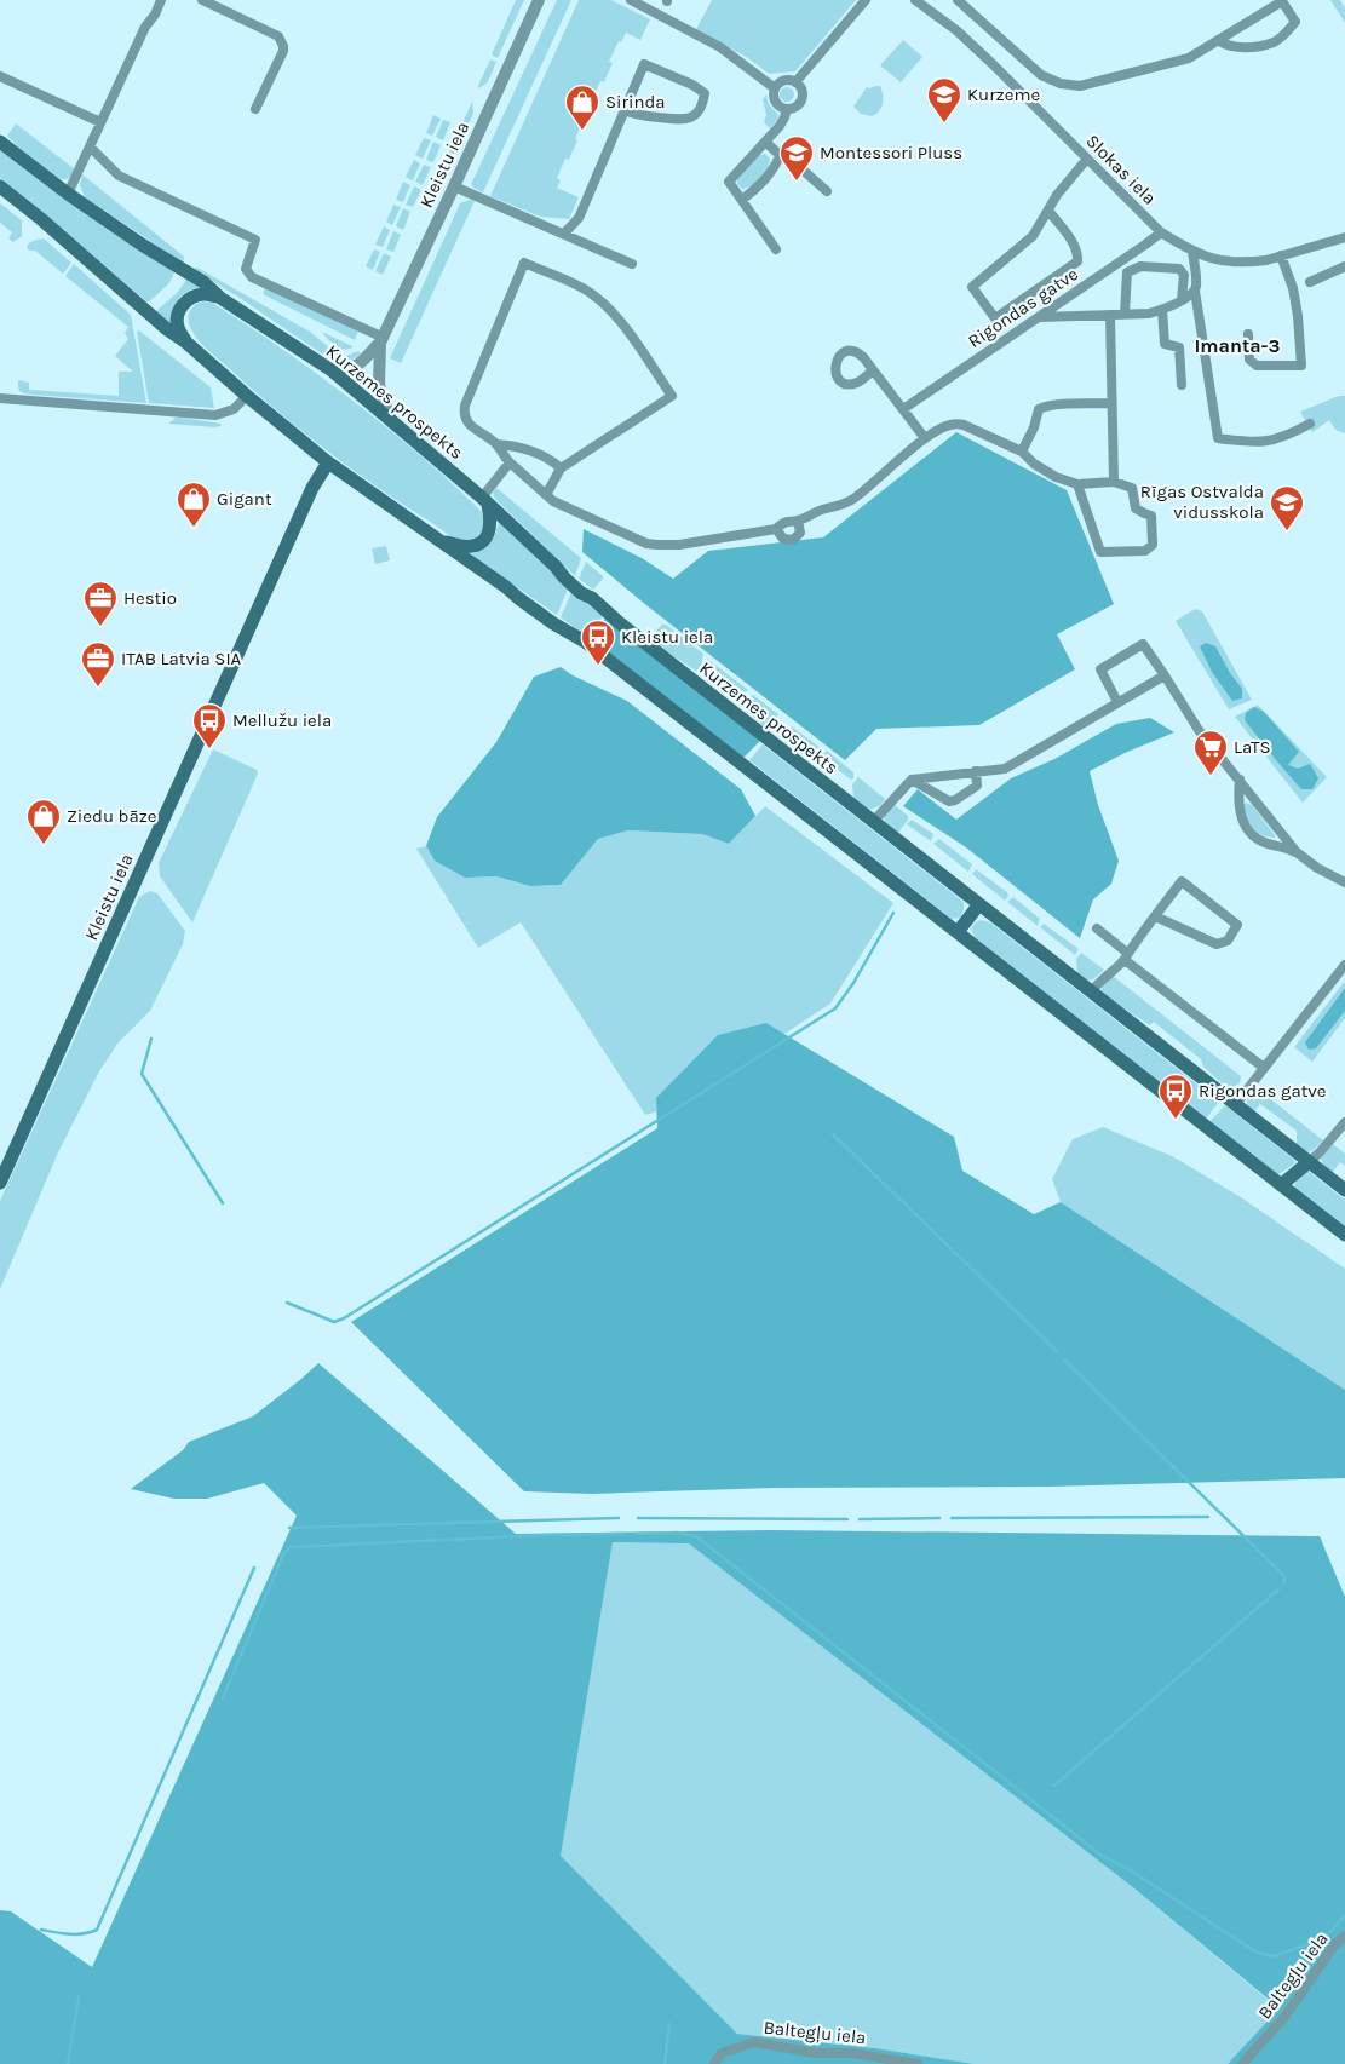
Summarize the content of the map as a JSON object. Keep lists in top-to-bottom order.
{
  "streets": {
    "main road": ["Kleistu iela", "Kurzemes prospekts"],
    "street": ["Slokas iela", "Rigondas gatve", "Baltegļu iela"]
  },
  "crossings": [
    ["Kleistu iela", "Kurzemes prospekts"],
    ["Slokas iela", "Rigondas gatve"]
  ],
  "districts": ["Imanta-3"],
  "places": {
    "school or university": ["Kurzeme", "Montessori Pluss", "Rīgas Ostvalda vidusskola"],
    "shop": ["Sirinda", "Gigant", "Ziedu bāze"],
    "office": ["Hestio", "ITAB Latvia SIA"],
    "bus stop": ["Kleistu iela", "Mellužu iela", "Rigondas gatve"],
    "supermarket": ["LaTS"]
  }
}
